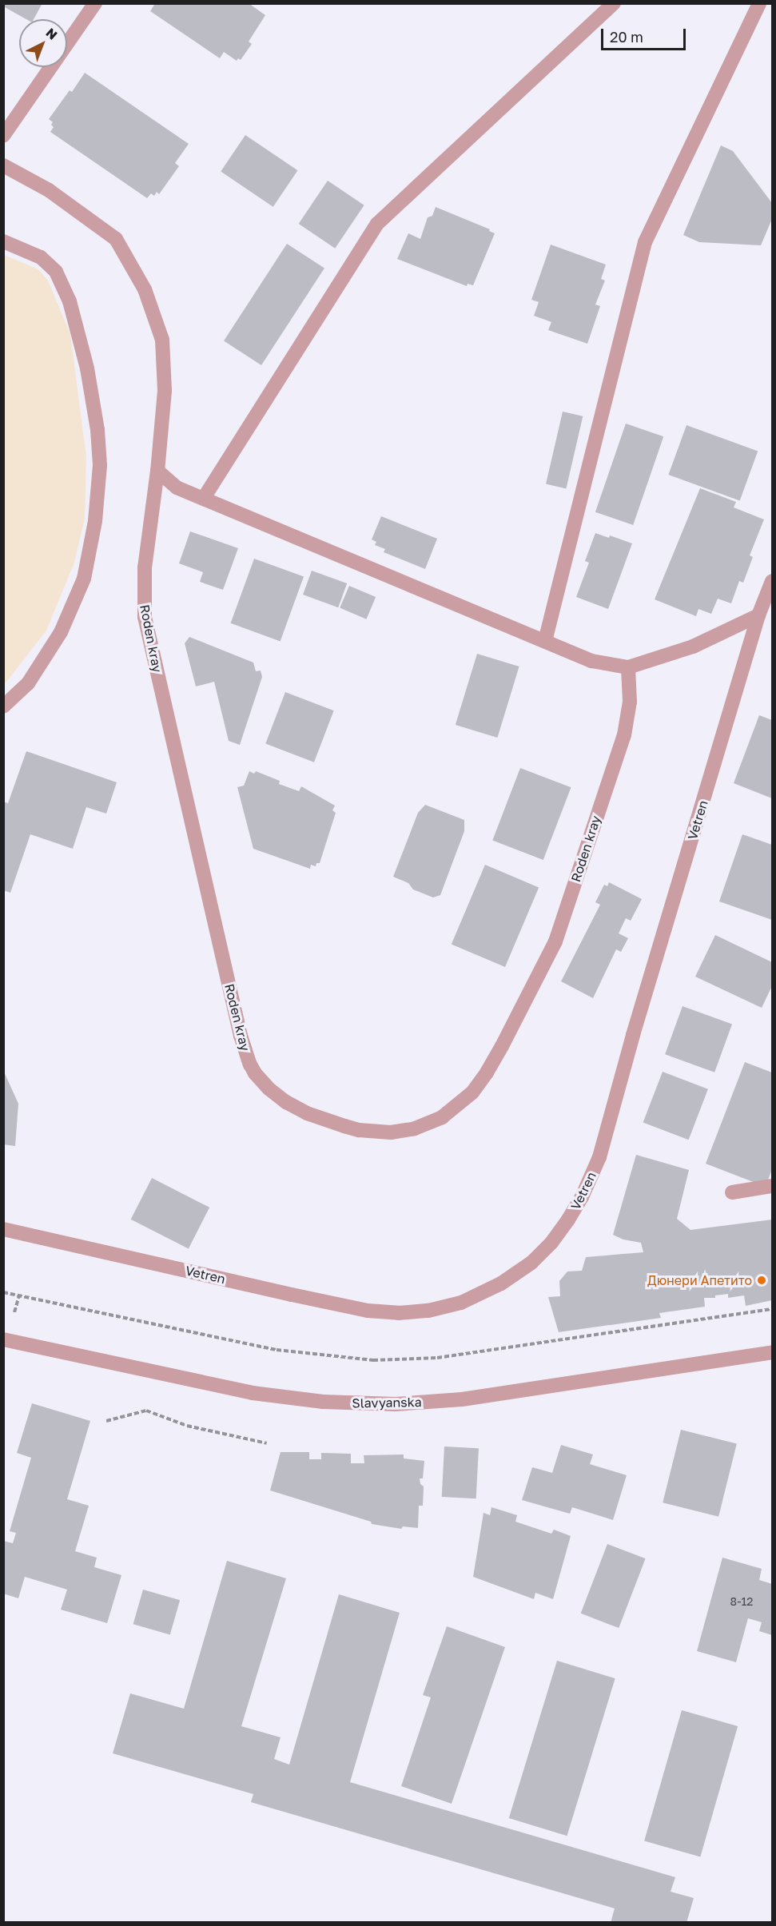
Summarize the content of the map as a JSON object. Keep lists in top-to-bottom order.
{
  "streets": {
    "street": ["Roden kray", "Vetren", "Slavyanska"]
  },
  "places": ["Дюнери Апетито"],
  "house_numbers": ["8-12"],
  "scale_bar": "20 m",
  "north": "top right"
}
